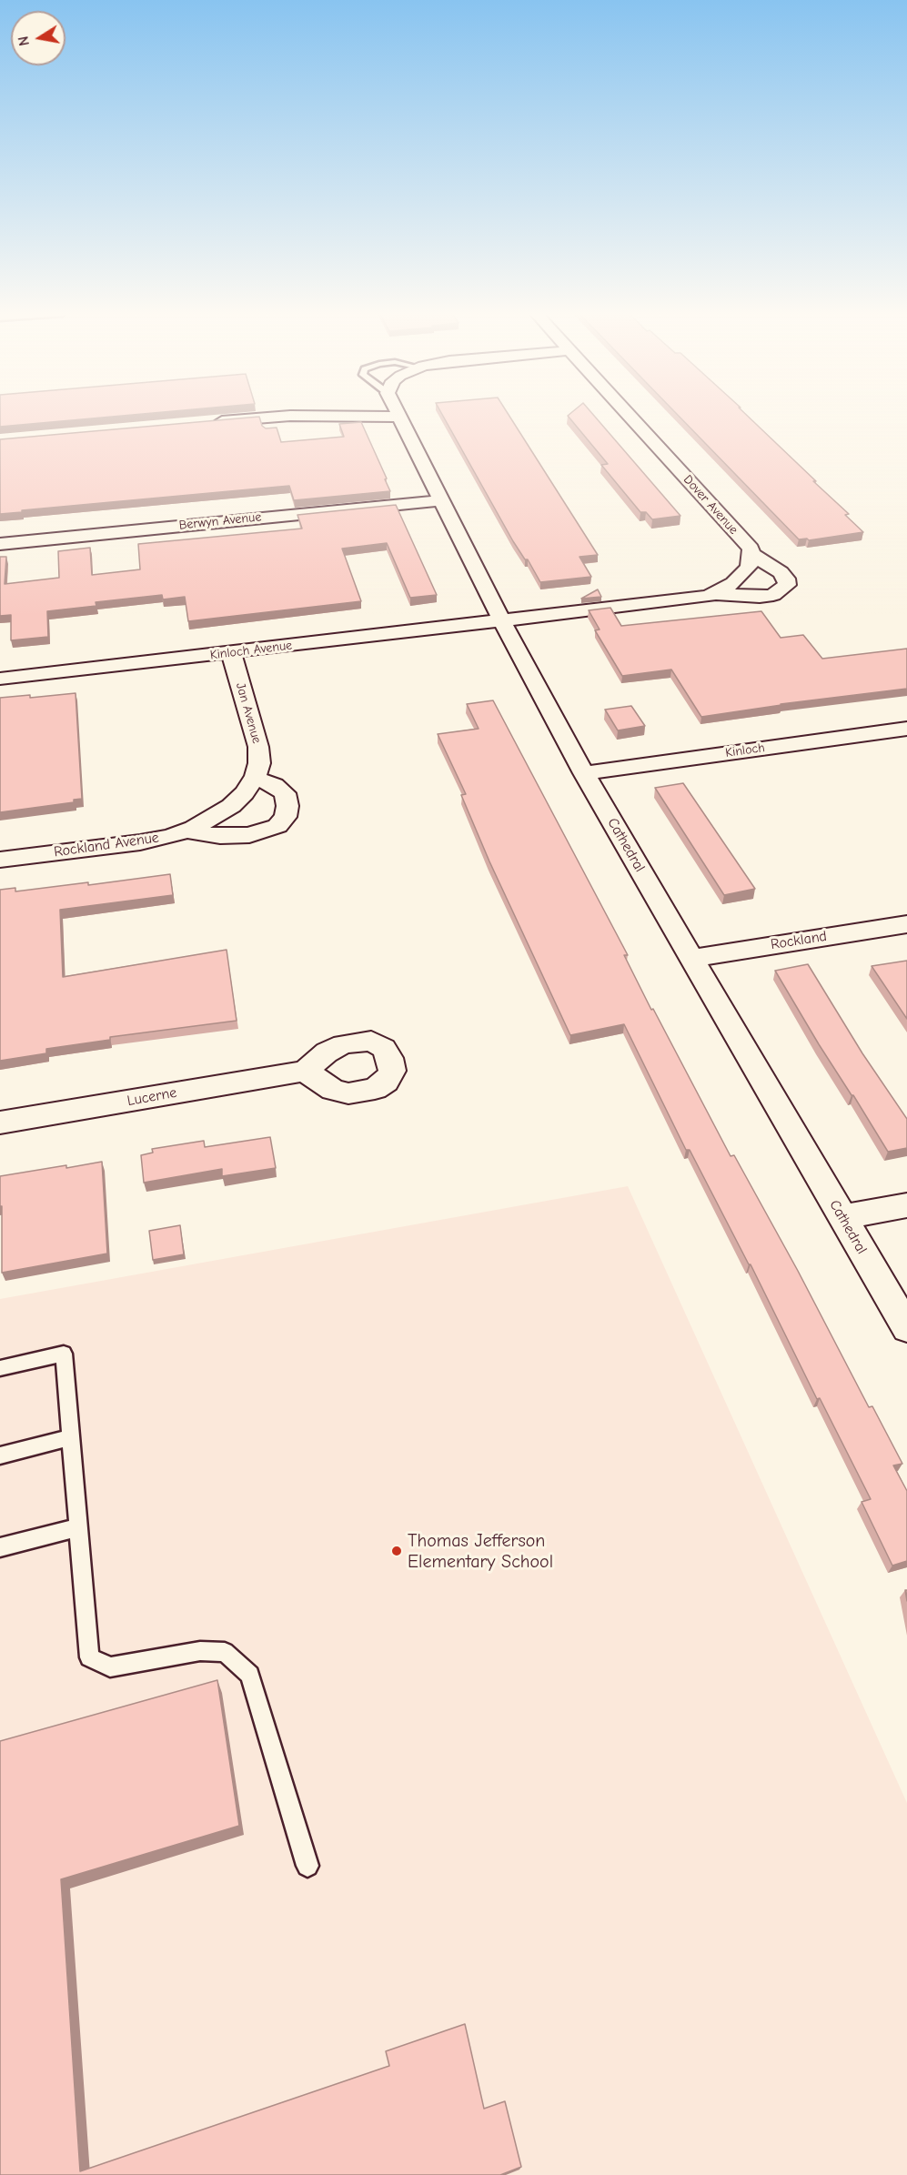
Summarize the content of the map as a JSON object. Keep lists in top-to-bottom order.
{
  "streets": {
    "street": [
      "Dover Avenue",
      "Berwyn Avenue",
      "Kinloch Avenue",
      "Jan Avenue",
      "Kinloch",
      "Rockland Avenue",
      "Cathedral",
      "Rockland",
      "Lucerne"
    ]
  },
  "crossings": [
    ["Dover Avenue", "Kinloch Avenue"],
    ["Dover Avenue", "Cathedral"],
    ["Berwyn Avenue", "Cathedral"],
    ["Kinloch Avenue", "Jan Avenue"],
    ["Kinloch Avenue", "Cathedral"],
    ["Jan Avenue", "Rockland Avenue"],
    ["Kinloch", "Cathedral"],
    ["Cathedral", "Rockland"]
  ],
  "places": ["Thomas Jefferson Elementary School"],
  "north": "left"
}
